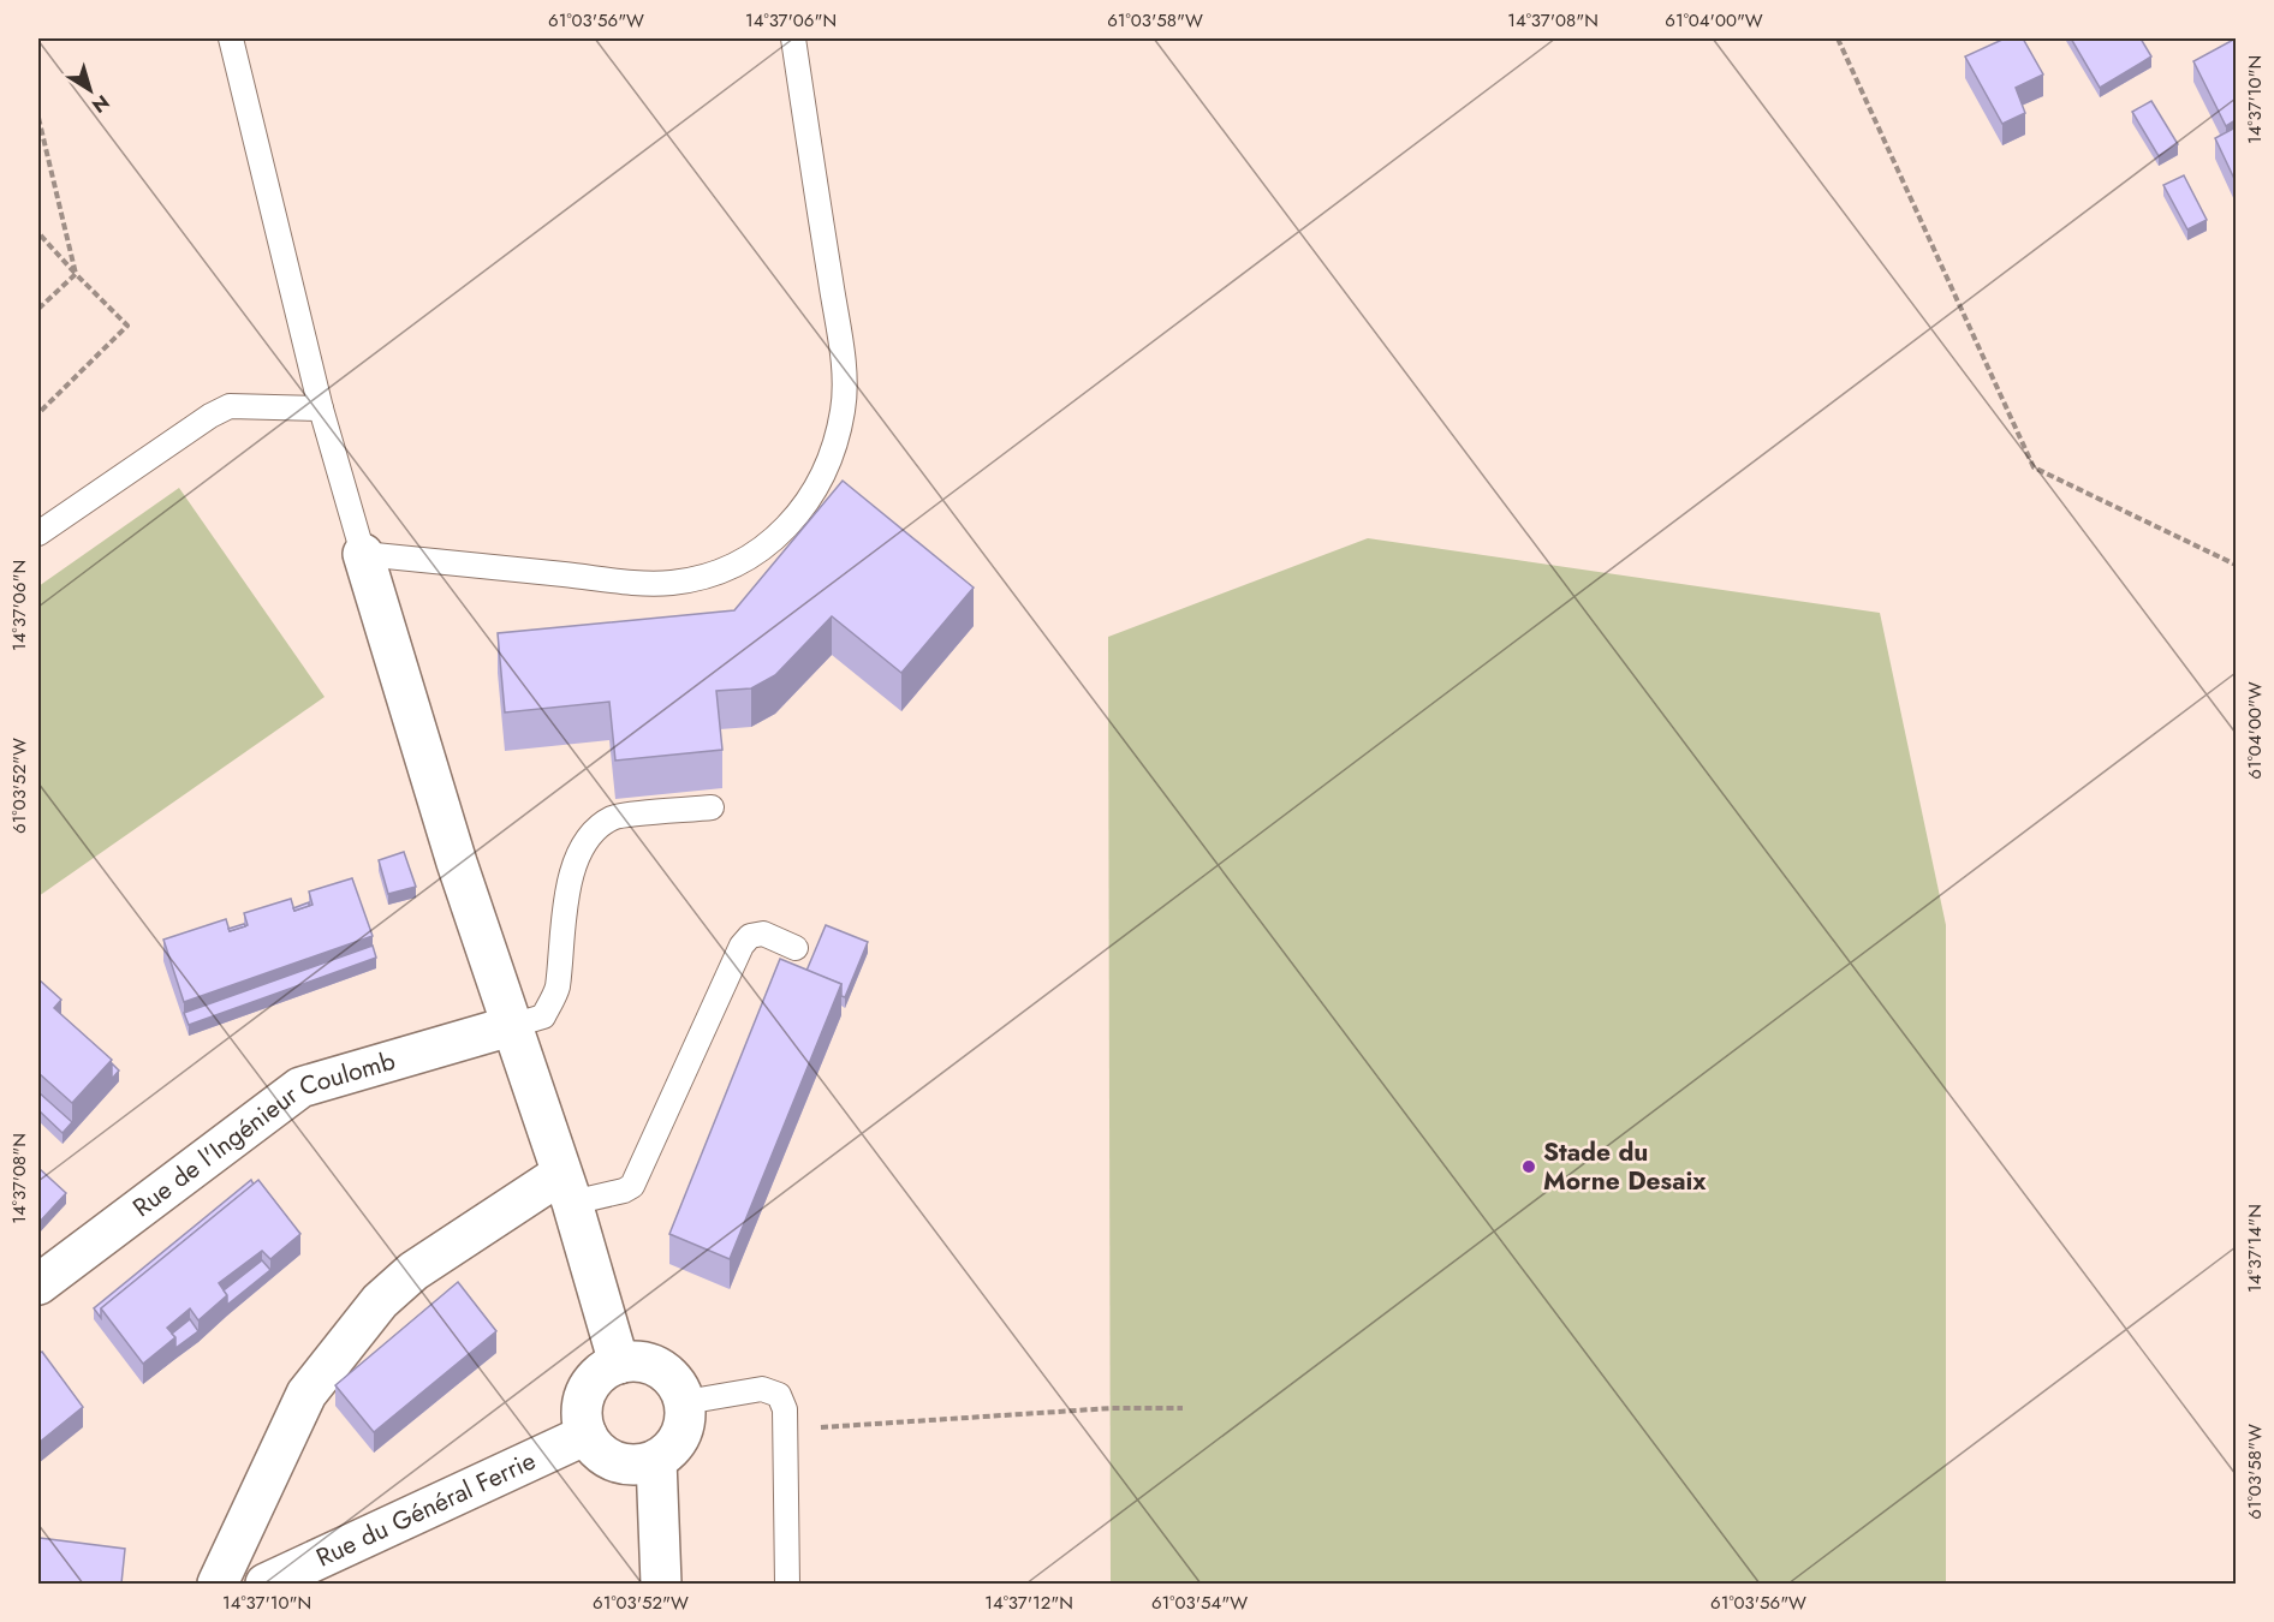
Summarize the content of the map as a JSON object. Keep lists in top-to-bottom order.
{
  "streets": {
    "street": ["Rue de l'Ingénieur Coulomb", "Rue du Général Ferrie"]
  },
  "places": ["Stade du Morne Desaix"],
  "north": "bottom right",
  "coordinates": [
    "61°03'56\"W",
    "14°37'06\"N",
    "61°03'58\"W",
    "14°37'08\"N",
    "61°04'00\"W",
    "14°37'10\"N",
    "61°03'52\"W",
    "14°37'14\"N",
    "14°37'12\"N",
    "61°03'54\"W"
  ]
}
